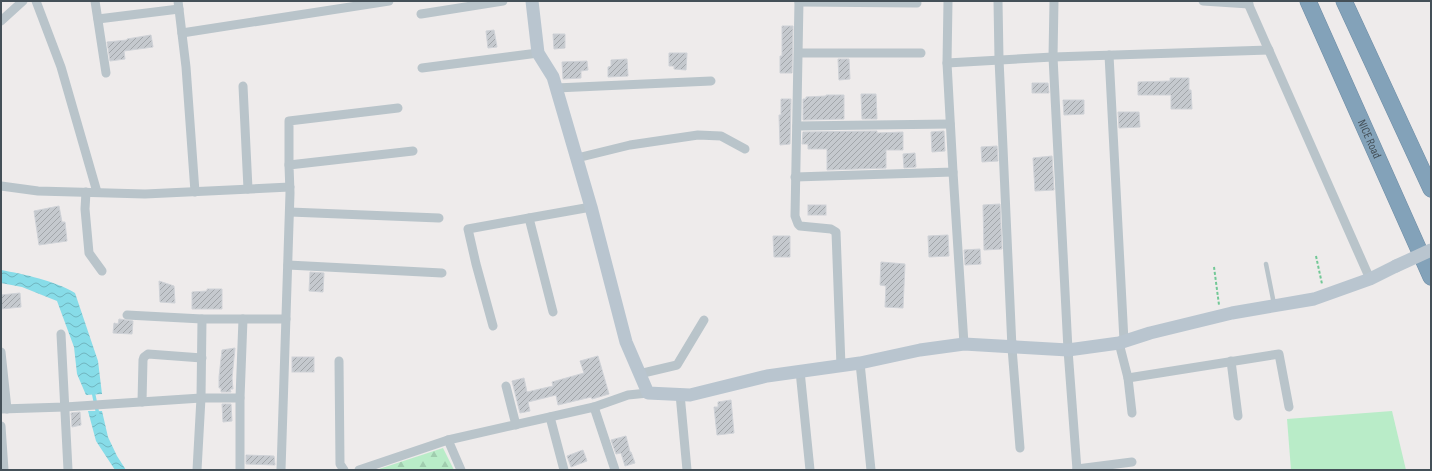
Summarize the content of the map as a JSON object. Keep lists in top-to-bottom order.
{
  "streets": {
    "highway": ["NICE Road"]
  }
}
